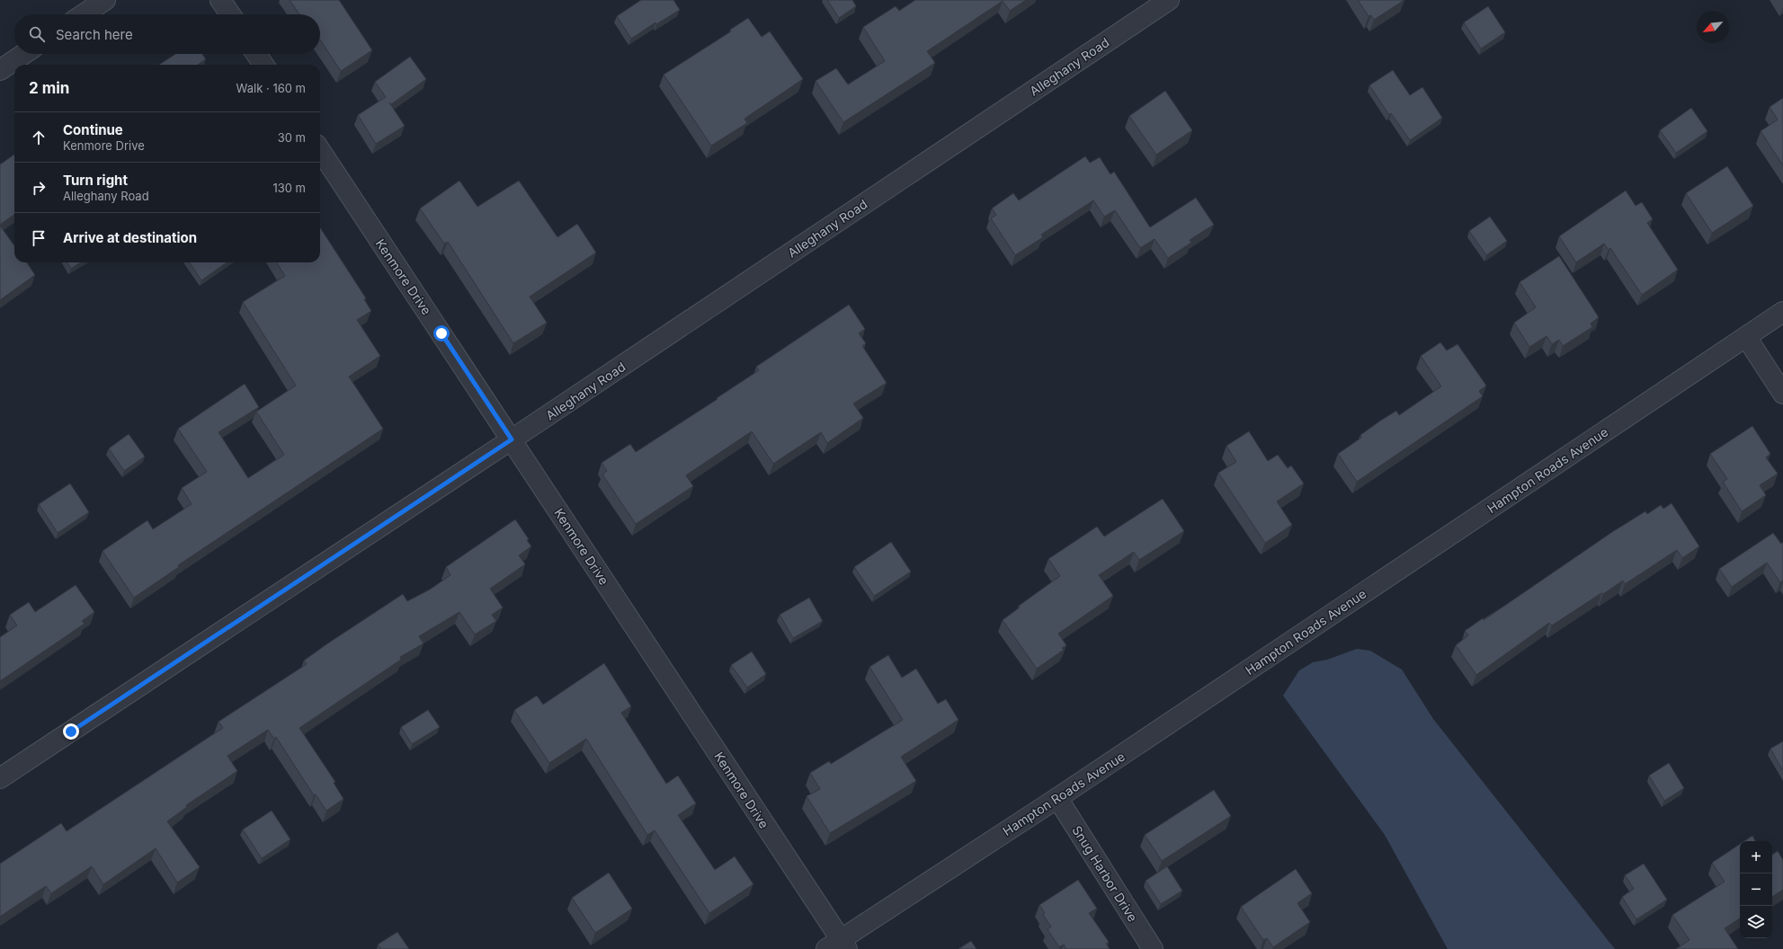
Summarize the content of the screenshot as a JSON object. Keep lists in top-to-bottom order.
{
  "streets": {
    "street": [
      "Alleghany Road",
      "Kenmore Drive",
      "Hampton Roads Avenue",
      "Snug Harbor Drive"
    ]
  },
  "crossings": [
    ["Alleghany Road", "Kenmore Drive"],
    ["Kenmore Drive", "Hampton Roads Avenue"],
    ["Hampton Roads Avenue", "Snug Harbor Drive"]
  ],
  "north": "bottom left",
  "page": {
    "search": "Search here",
    "heading": ["2 min", "Walk · 160 m"],
    "list": [
      ["Continue", "Kenmore Drive", "30 m"],
      ["Turn right", "Alleghany Road", "130 m"],
      "Arrive at destination"
    ],
    "map_buttons": ["+", "−"]
  }
}
